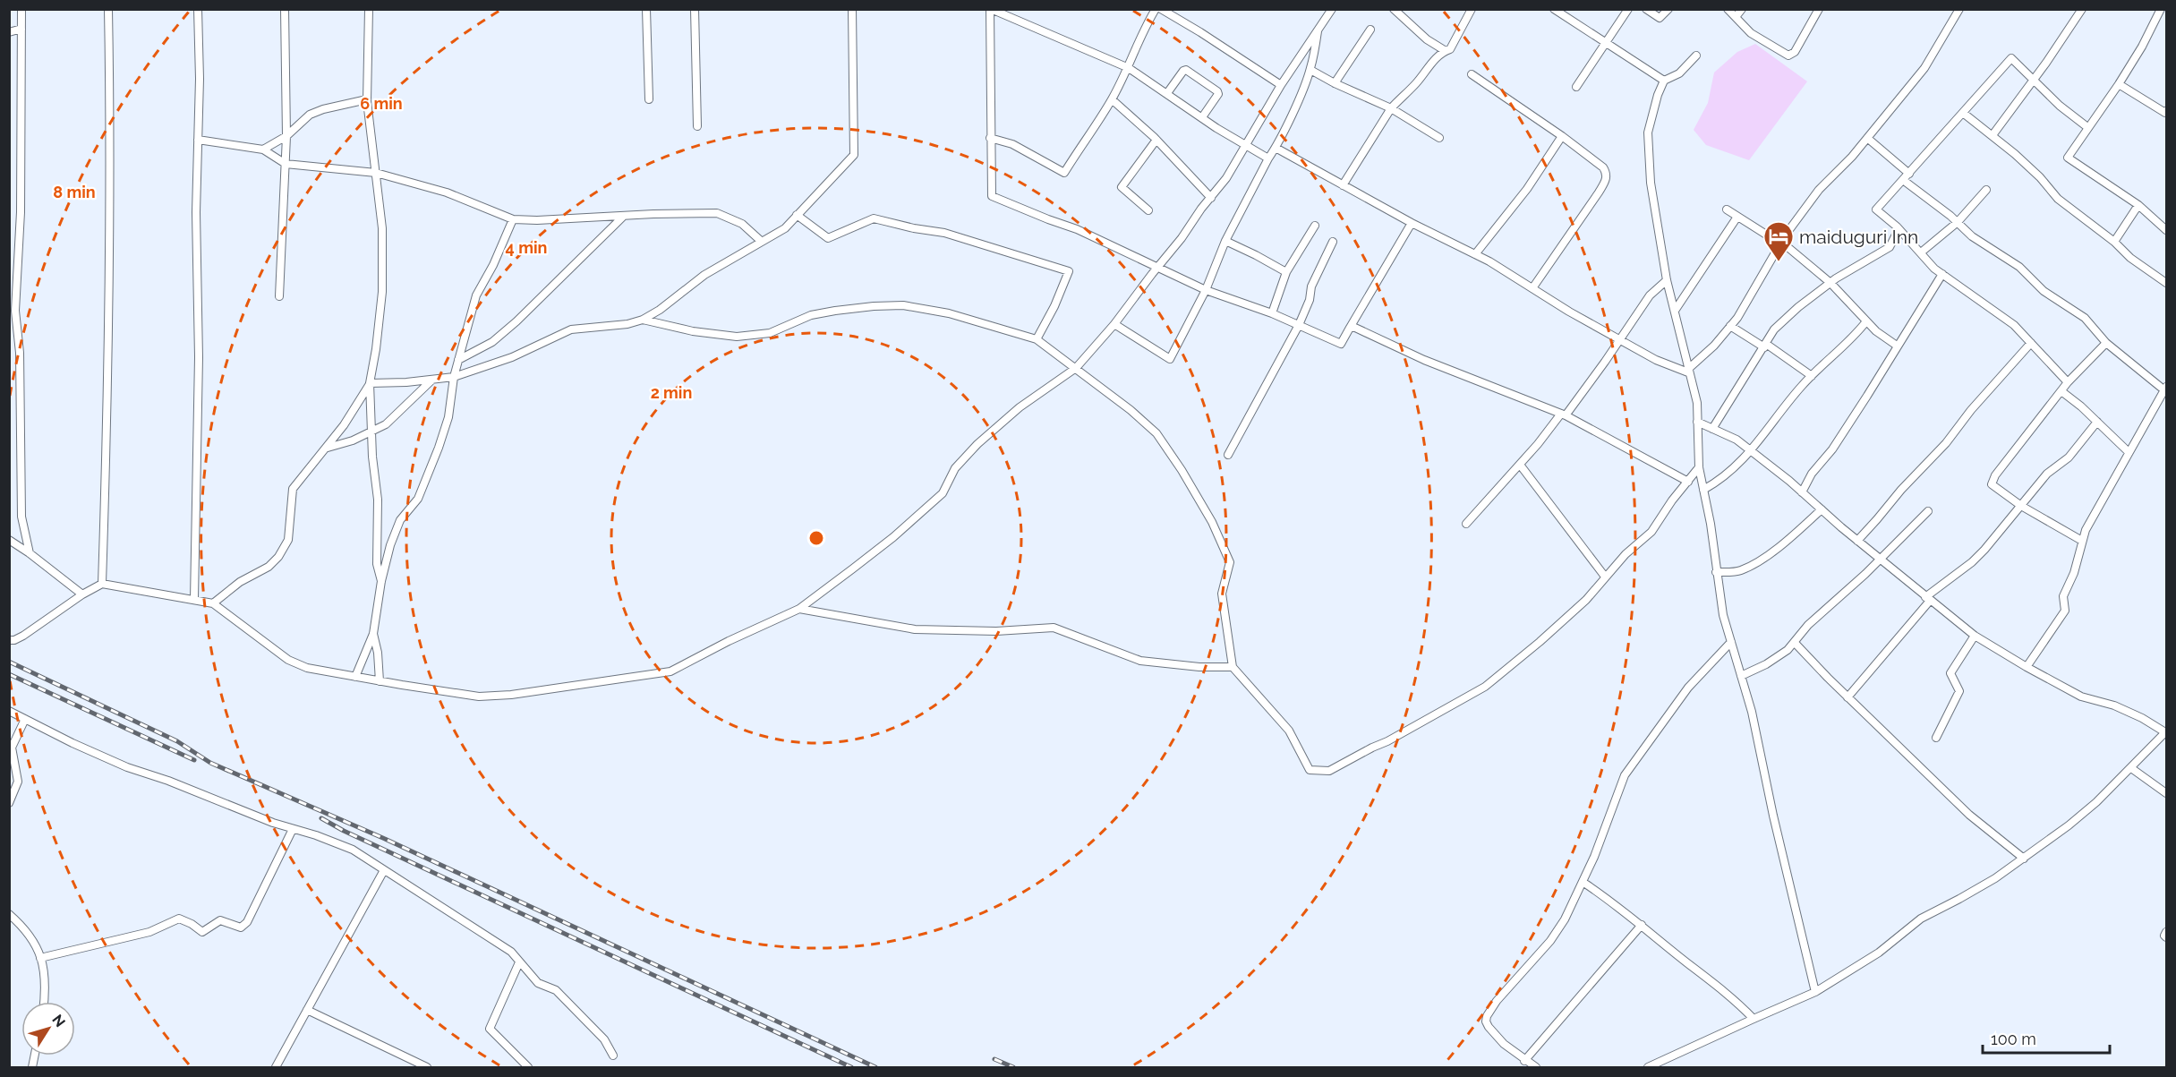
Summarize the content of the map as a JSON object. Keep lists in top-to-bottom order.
{
  "places": {
    "hotel": ["maiduguri Inn"]
  },
  "scale_bar": "100 m",
  "north": "top right",
  "rings": [
    "6 min",
    "8 min",
    "4 min",
    "2 min"
  ]
}
